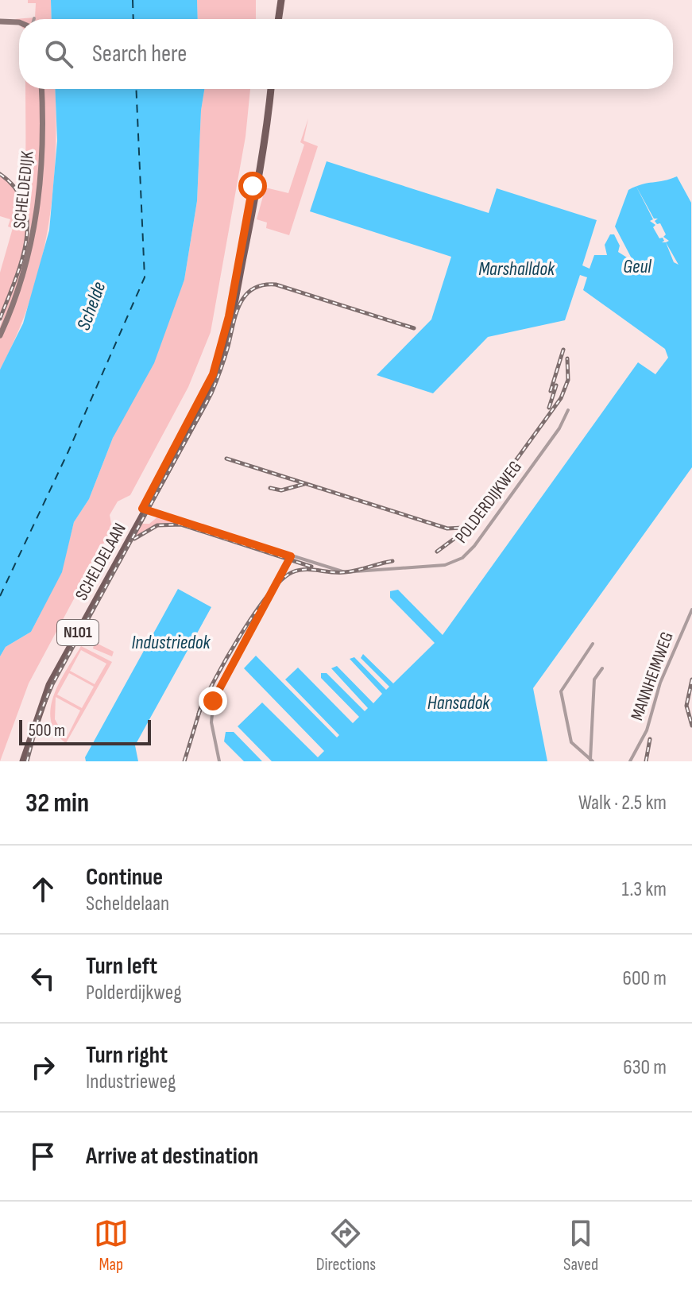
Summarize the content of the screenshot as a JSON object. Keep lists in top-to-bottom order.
{
  "streets": {
    "main road": ["SCHELDELAAN", "N101"],
    "street": ["SCHELDEDIJK", "POLDERDIJKWEG", "MANNHEIMWEG"]
  },
  "crossings": [
    ["POLDERDIJKWEG", "SCHELDELAAN"]
  ],
  "water": [
    "Geul",
    "Marshalldok",
    "Schelde",
    "Industriedok",
    "Hansadok"
  ],
  "scale_bar": "500 m",
  "page": {
    "search": "Search here",
    "scale": "500 m",
    "heading": ["32 min", "Walk · 2.5 km"],
    "list": [
      ["Continue", "Scheldelaan", "1.3 km"],
      ["Turn left", "Polderdijkweg", "600 m"],
      ["Turn right", "Industrieweg", "630 m"],
      "Arrive at destination"
    ],
    "nav": ["Map", "Directions", "Saved"]
  }
}
